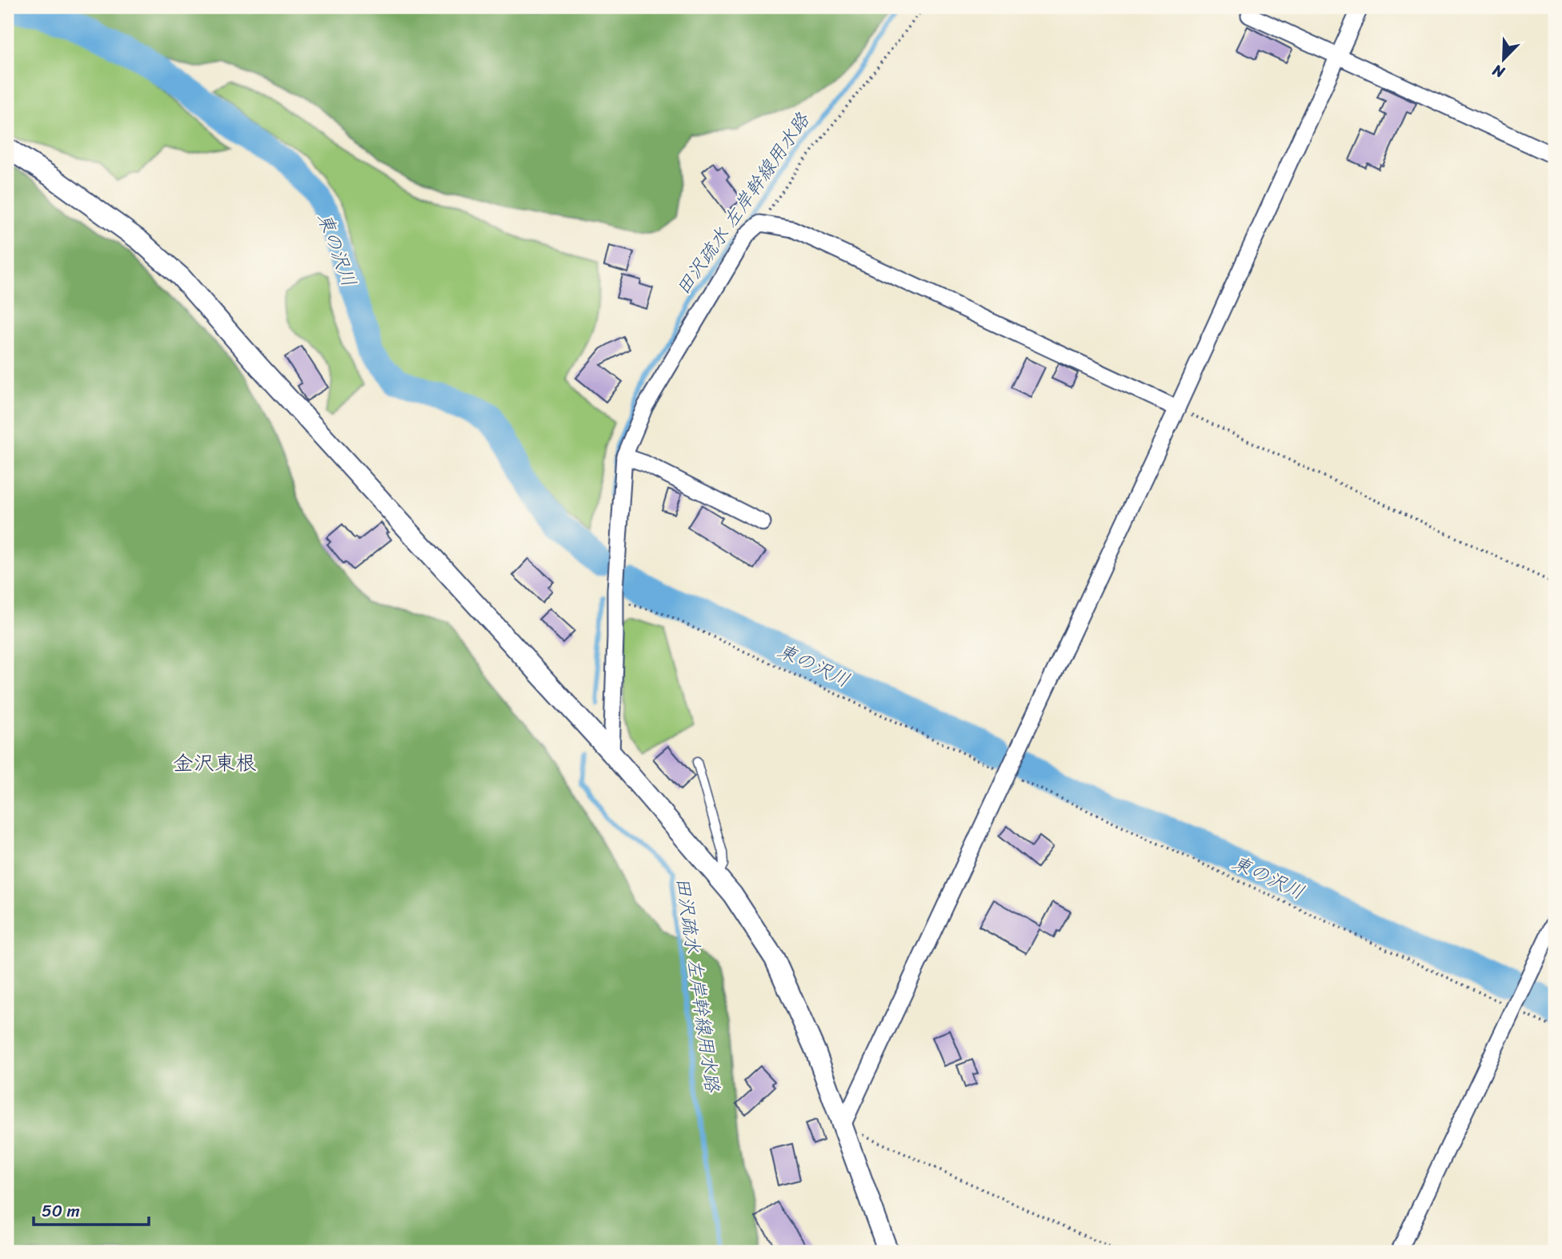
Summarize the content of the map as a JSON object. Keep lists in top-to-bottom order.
{
  "districts": ["金沢東根"],
  "water": ["田沢疏水 左岸幹線用水路", "東の沢川"],
  "scale_bar": "50 m",
  "north": "bottom left"
}
